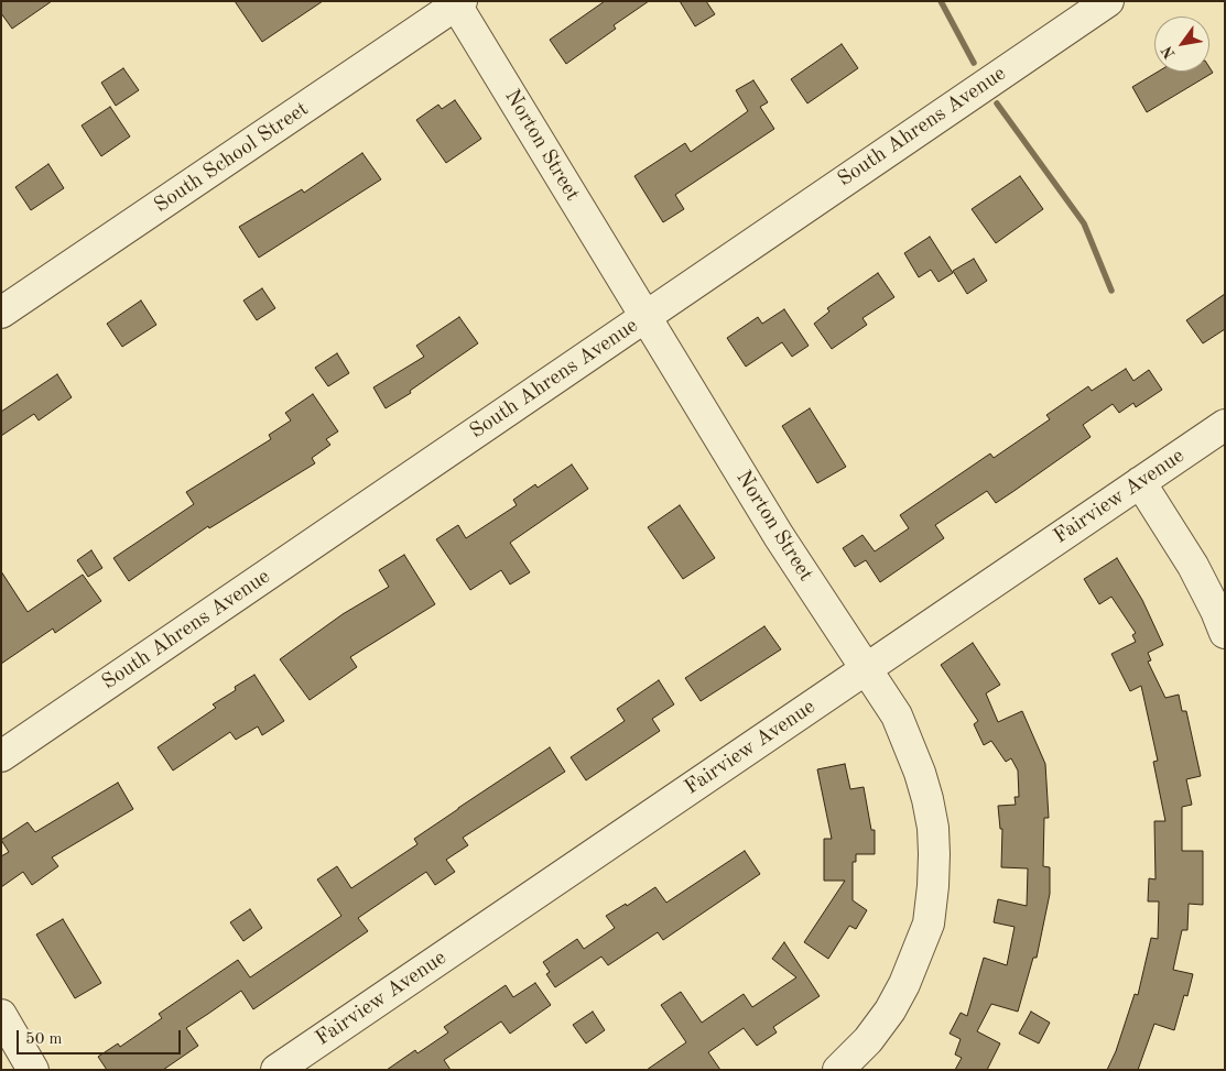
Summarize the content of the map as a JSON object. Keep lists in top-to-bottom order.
{
  "streets": {
    "street": [
      "South Ahrens Avenue",
      "Norton Street",
      "South School Street",
      "Fairview Avenue"
    ]
  },
  "crossings": [
    ["South Ahrens Avenue", "Norton Street"],
    ["Norton Street", "South School Street"],
    ["Norton Street", "Fairview Avenue"]
  ],
  "scale_bar": "50 m",
  "north": "bottom left"
}
